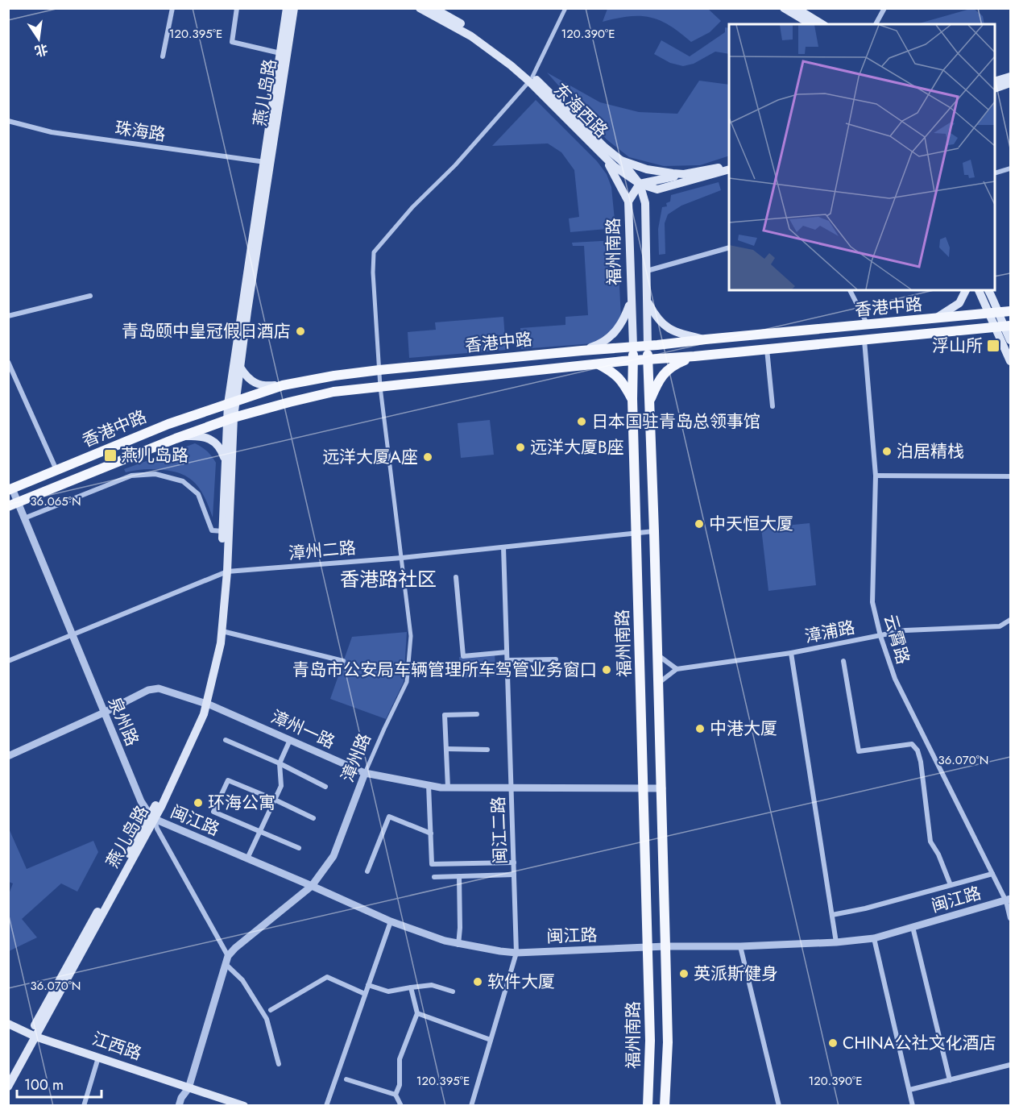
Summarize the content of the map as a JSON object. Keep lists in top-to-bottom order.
{
  "streets": {
    "main road": [
      "燕儿岛路",
      "东海西路",
      "福州南路",
      "香港中路",
      "江西路"
    ],
    "street": [
      "珠海路",
      "漳州二路",
      "漳浦路",
      "云霄路",
      "泉州路",
      "漳州一路",
      "漳州路",
      "闽江路",
      "闽江二路"
    ]
  },
  "crossings": [
    ["燕儿岛路", "珠海路"],
    ["燕儿岛路", "香港中路"],
    ["燕儿岛路", "漳州二路"],
    ["燕儿岛路", "泉州路"],
    ["燕儿岛路", "漳州一路"],
    ["燕儿岛路", "闽江路"],
    ["燕儿岛路", "江西路"],
    ["东海西路", "福州南路"],
    ["东海西路", "漳州路"],
    ["福州南路", "香港中路"],
    ["福州南路", "漳州二路"],
    ["福州南路", "漳州一路"],
    ["福州南路", "闽江路"],
    ["香港中路", "云霄路"],
    ["香港中路", "泉州路"],
    ["香港中路", "漳州路"],
    ["漳州二路", "泉州路"],
    ["漳州二路", "漳州路"],
    ["漳州二路", "闽江二路"],
    ["漳浦路", "云霄路"],
    ["云霄路", "闽江路"],
    ["泉州路", "漳州一路"],
    ["泉州路", "漳州路"],
    ["泉州路", "闽江路"],
    ["漳州一路", "漳州路"],
    ["漳州一路", "闽江二路"],
    ["漳州路", "闽江路"],
    ["闽江路", "闽江二路"]
  ],
  "districts": ["香港路社区"],
  "places": {
    "other": [
      "青岛颐中皇冠假日酒店",
      "日本国驻青岛总领事馆",
      "远洋大厦B座",
      "泊居精栈",
      "远洋大厦A座",
      "中天恒大厦",
      "青岛市公安局车辆管理所车驾管业务窗口",
      "中港大厦",
      "环海公寓",
      "英派斯健身",
      "软件大厦",
      "CHINA公社文化酒店"
    ],
    "transit": ["浮山所", "燕儿岛路"]
  },
  "scale_bar": "100 m",
  "north": "bottom",
  "coordinates": [
    "120.395°E",
    "120.390°E",
    "36.065°N",
    "36.070°N"
  ]
}
